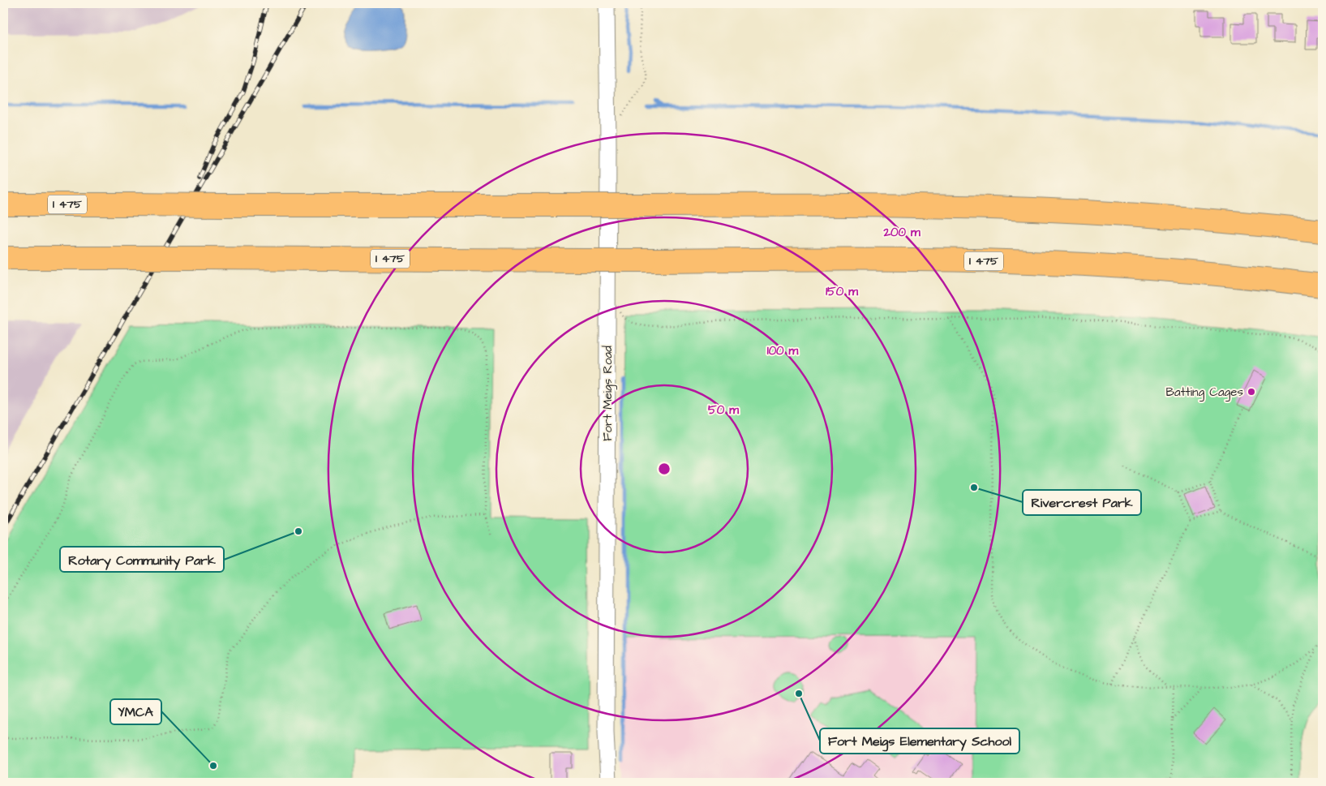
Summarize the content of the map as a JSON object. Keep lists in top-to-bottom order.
{
  "streets": {
    "highway": ["I 475"],
    "street": ["Fort Meigs Road"]
  },
  "places": [
    "Batting Cages",
    "Rivercrest Park",
    "Rotary Community Park",
    "Fort Meigs Elementary School",
    "YMCA"
  ],
  "rings": [
    "200 m",
    "150 m",
    "100 m",
    "50 m"
  ]
}
